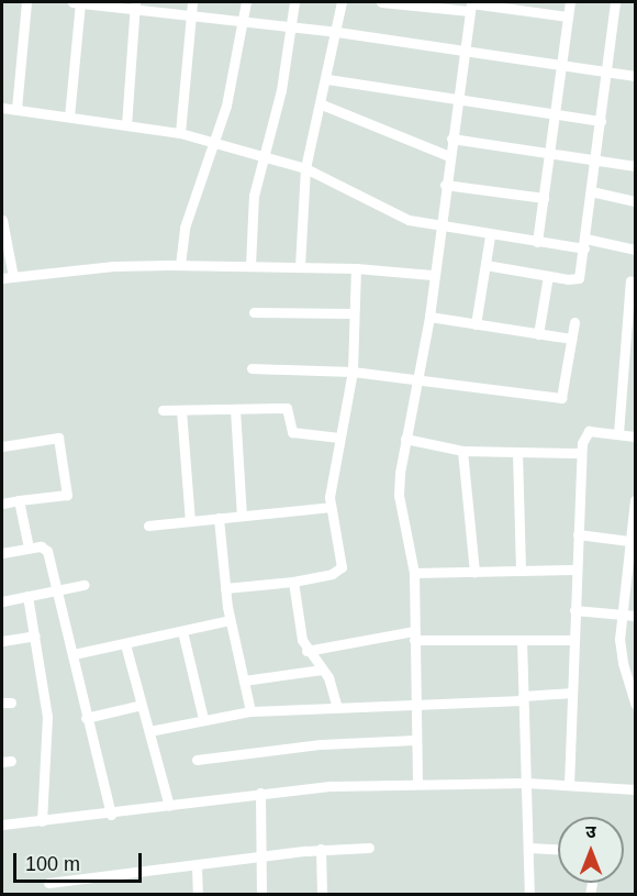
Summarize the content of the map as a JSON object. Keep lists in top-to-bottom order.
{
  "scale_bar": "100 m",
  "north": "top"
}
